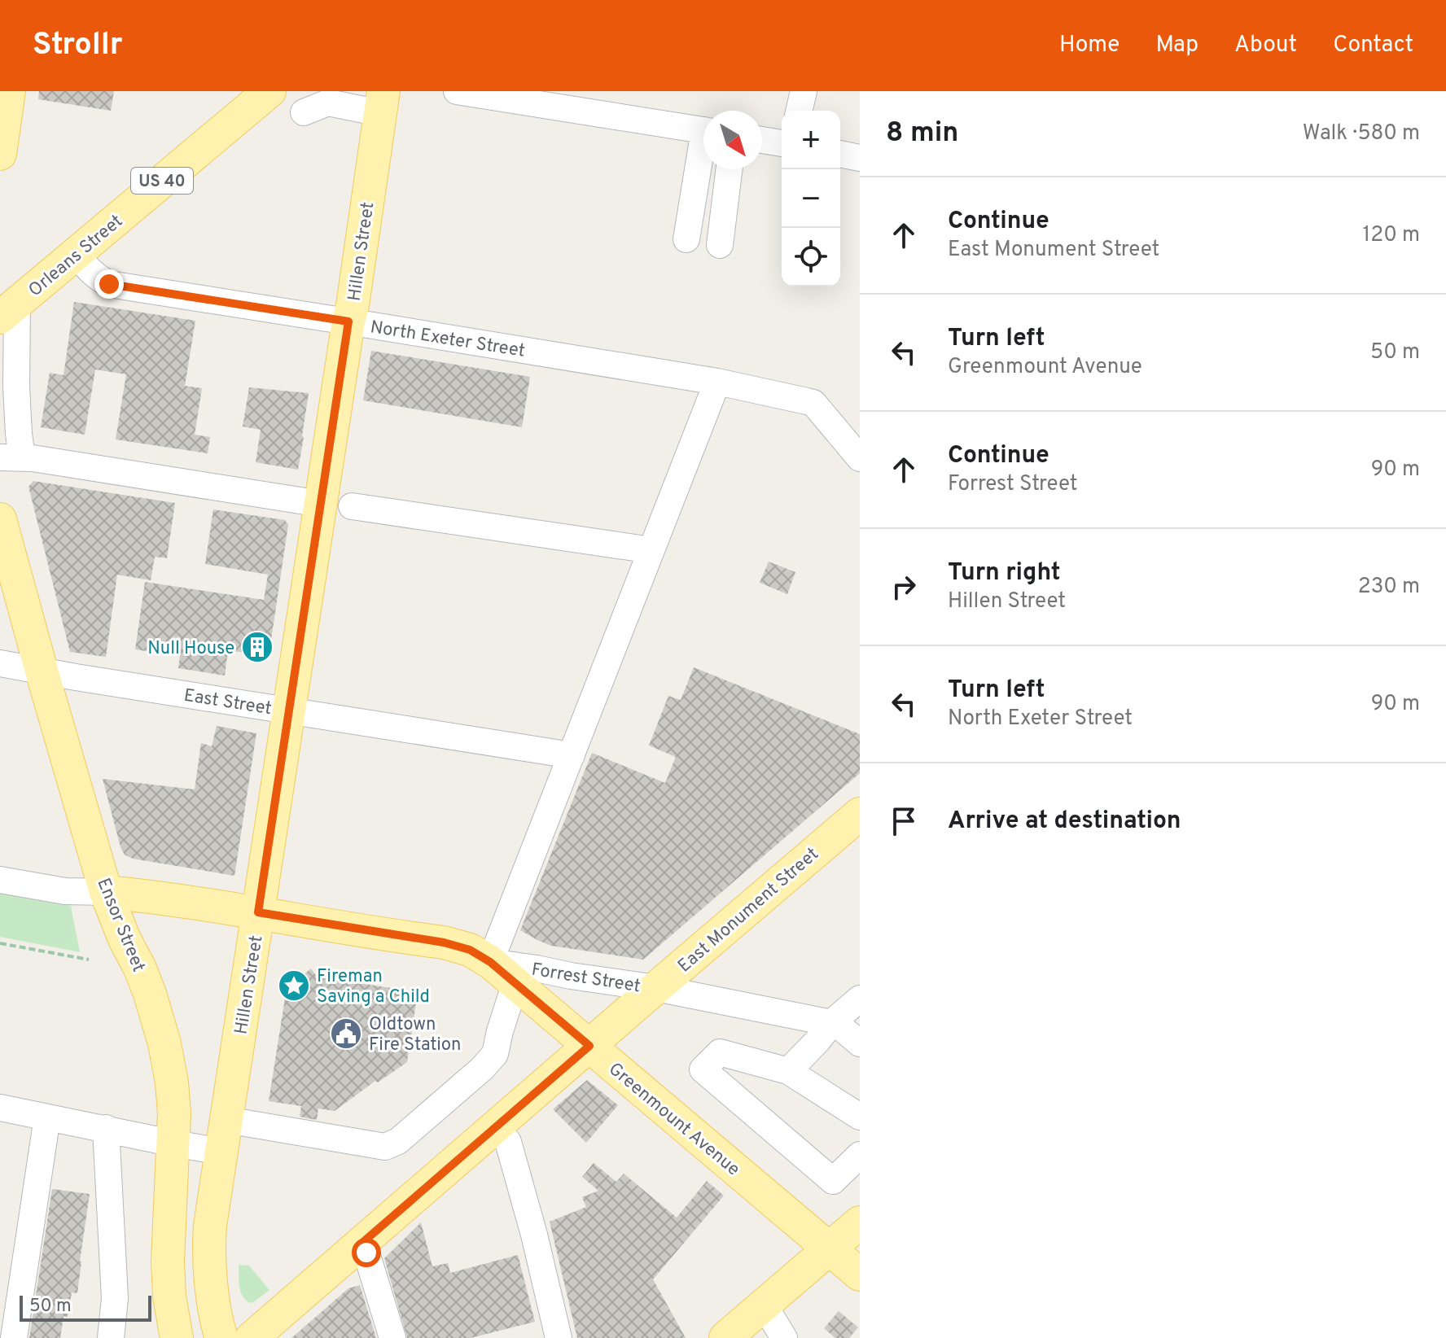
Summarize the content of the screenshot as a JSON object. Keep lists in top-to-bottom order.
{
  "streets": {
    "main road": [
      "US 40",
      "Hillen Street",
      "Orleans Street",
      "East Monument Street",
      "Ensor Street",
      "Forrest Street",
      "Greenmount Avenue"
    ],
    "street": ["North Exeter Street", "East Street"]
  },
  "crossings": [
    ["Hillen Street", "North Exeter Street"],
    ["Hillen Street", "East Street"],
    ["Hillen Street", "Forrest Street"],
    ["Orleans Street", "North Exeter Street"],
    ["East Street", "Ensor Street"],
    ["East Monument Street", "Forrest Street"],
    ["East Monument Street", "Greenmount Avenue"],
    ["Ensor Street", "Forrest Street"],
    ["Forrest Street", "Greenmount Avenue"]
  ],
  "places": {
    "building": ["Null House"],
    "place": ["Fireman Saving a Child"],
    "public building": ["Oldtown Fire Station"]
  },
  "scale_bar": "50 m",
  "north": "bottom right",
  "page": {
    "header": "Strollr",
    "nav": [
      "Home",
      "Map",
      "About",
      "Contact"
    ],
    "heading": ["8 min", "Walk · 580 m"],
    "map_buttons": ["+", "−"],
    "list": [
      ["Continue", "East Monument Street", "120 m"],
      ["Turn left", "Greenmount Avenue", "50 m"],
      ["Continue", "Forrest Street", "90 m"],
      ["Turn right", "Hillen Street", "230 m"],
      ["Turn left", "North Exeter Street", "90 m"],
      "Arrive at destination"
    ],
    "scale": "50 m"
  }
}
